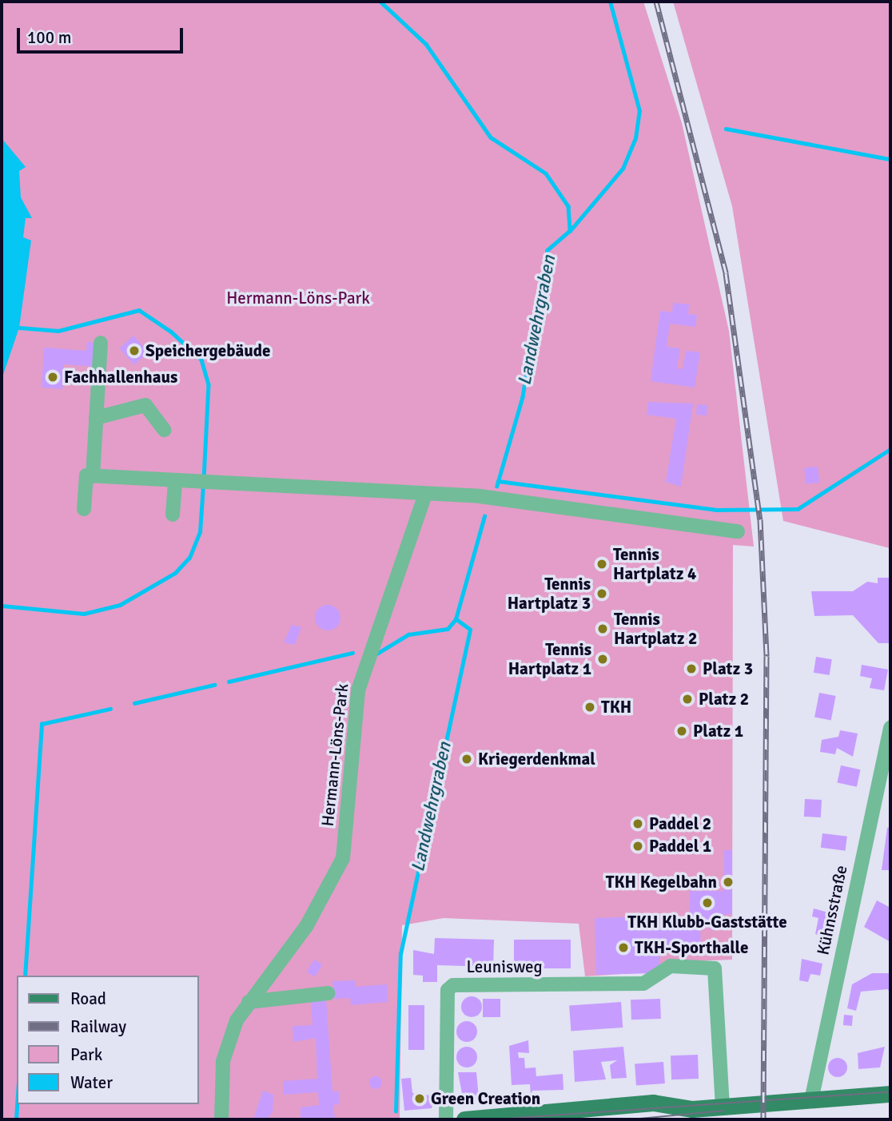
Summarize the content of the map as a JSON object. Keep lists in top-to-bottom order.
{
  "streets": {
    "street": ["Hermann-Löns-Park", "Kühnsstraße", "Leunisweg"]
  },
  "water": ["Landwehrgraben"],
  "parks": ["Hermann-Löns-Park"],
  "places": [
    "Speichergebäude",
    "Fachhallenhaus",
    "Tennis Hartplatz 4",
    "Tennis Hartplatz 3",
    "Tennis Hartplatz 2",
    "Tennis Hartplatz 1",
    "Platz 3",
    "Platz 2",
    "TKH",
    "Platz 1",
    "Kriegerdenkmal",
    "Paddel 2",
    "Paddel 1",
    "TKH Kegelbahn",
    "TKH Klubb-Gaststätte",
    "TKH-Sporthalle",
    "Green Creation"
  ],
  "legend": [
    "Road",
    "Railway",
    "Park",
    "Water"
  ],
  "scale_bar": "100 m"
}
